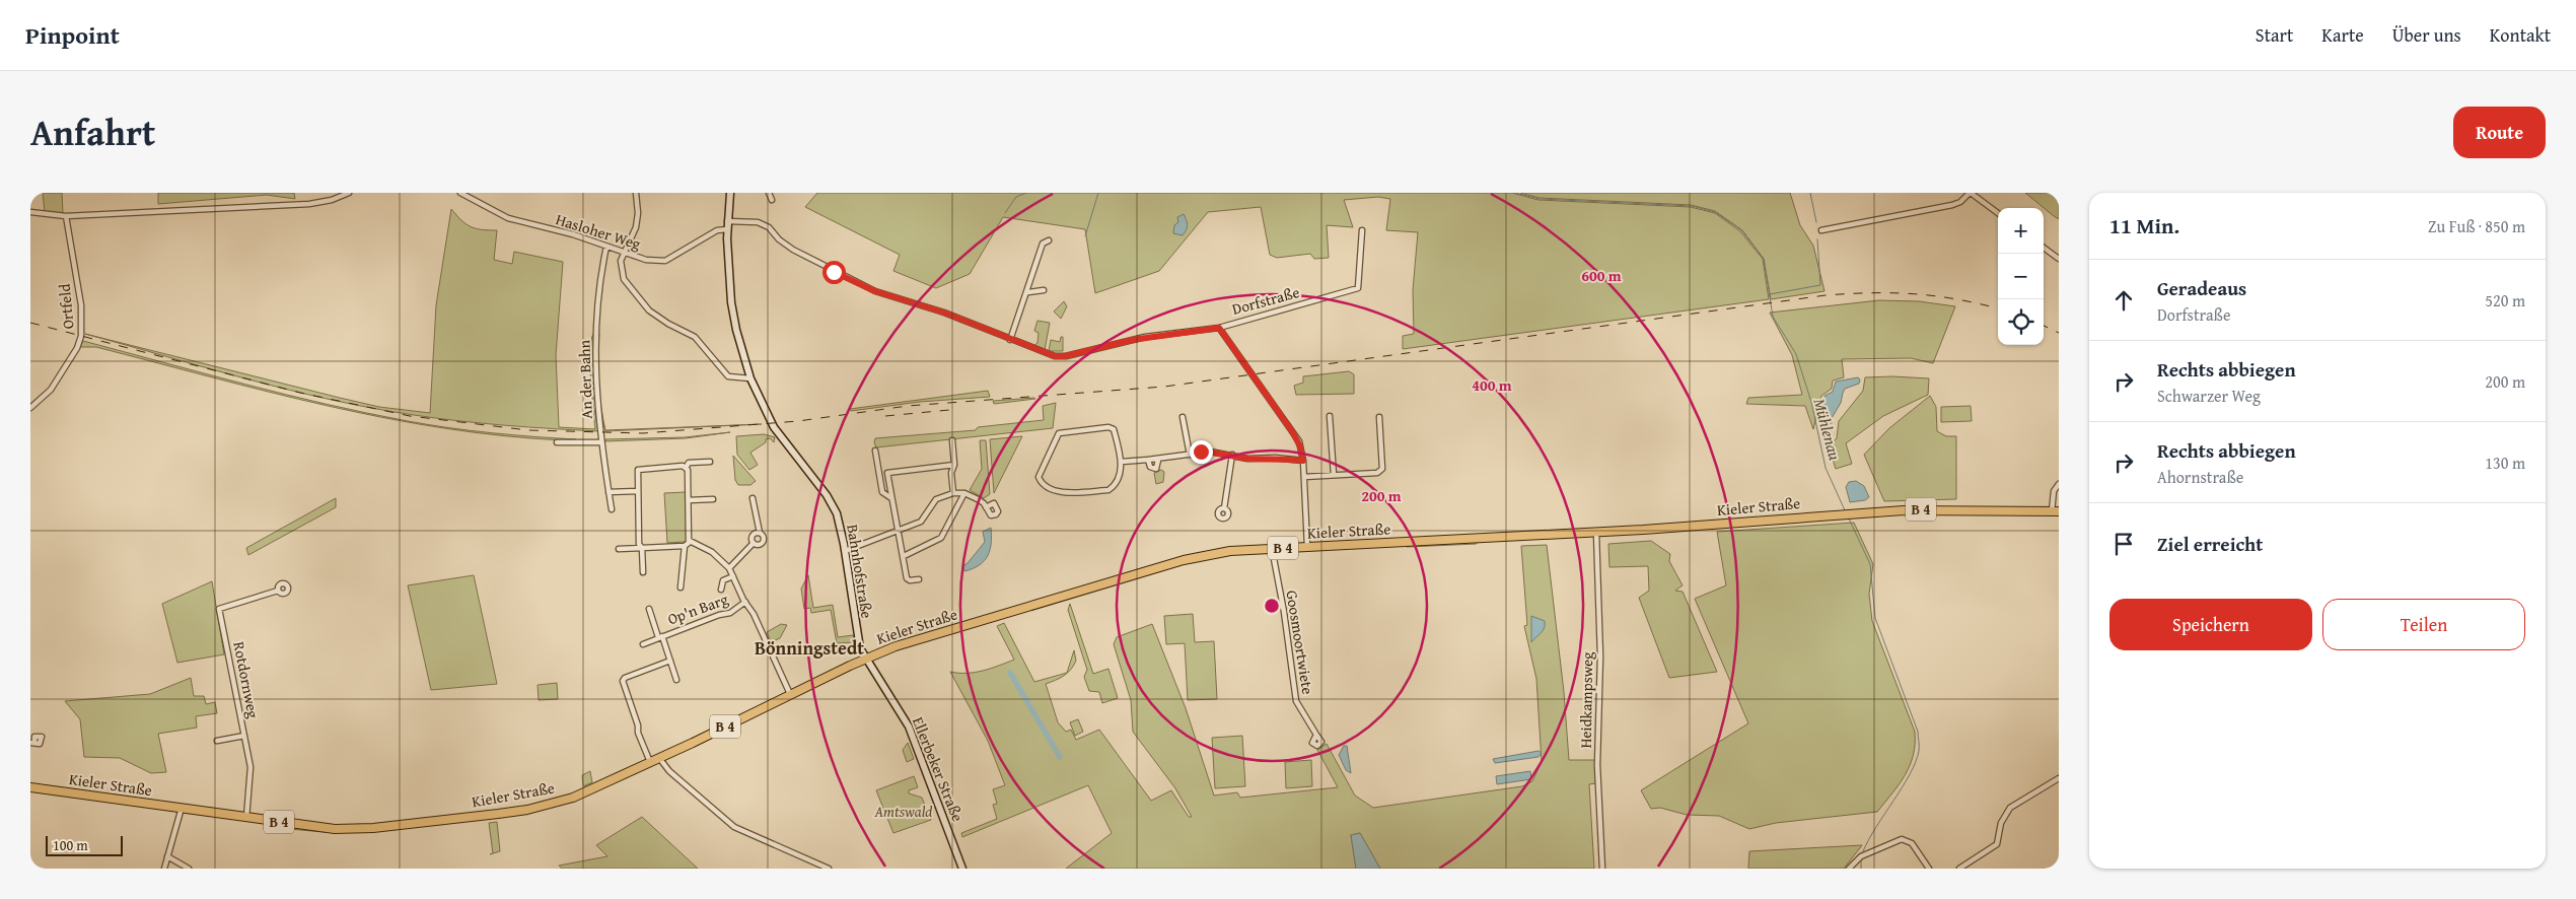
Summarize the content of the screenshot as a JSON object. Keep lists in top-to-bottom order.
{
  "streets": {
    "main road": [
      "Kieler Straße",
      "B 4",
      "Bahnhofstraße",
      "Ellerbeker Straße"
    ],
    "street": [
      "Hasloher Weg",
      "Dorfstraße",
      "Ortfeld",
      "An der Bahn",
      "Op'n Barg",
      "Goosmoortwiete",
      "Rotdornweg",
      "Heidkampsweg"
    ]
  },
  "crossings": [
    ["Hasloher Weg", "An der Bahn"],
    ["Hasloher Weg", "Bahnhofstraße"],
    ["Dorfstraße", "Bahnhofstraße"],
    ["Kieler Straße", "Bahnhofstraße"],
    ["Kieler Straße", "Goosmoortwiete"],
    ["Kieler Straße", "Rotdornweg"],
    ["Kieler Straße", "Heidkampsweg"],
    ["Kieler Straße", "Ellerbeker Straße"],
    ["Bahnhofstraße", "Ellerbeker Straße"]
  ],
  "districts": ["Bönningstedt"],
  "water": ["Mühlenau"],
  "parks": ["Amtswald"],
  "scale_bar": "100 m",
  "page": {
    "header": "Pinpoint",
    "nav": [
      "Start",
      "Karte",
      "Über uns",
      "Kontakt"
    ],
    "title": "Anfahrt",
    "buttons": [
      "Route",
      ["Speichern", "Teilen"]
    ],
    "heading": ["11 Min.", "Zu Fuß · 850 m"],
    "map_buttons": ["+", "−"],
    "list": [
      ["Geradeaus", "Dorfstraße", "520 m"],
      ["Rechts abbiegen", "Schwarzer Weg", "200 m"],
      ["Rechts abbiegen", "Ahornstraße", "130 m"],
      "Ziel erreicht"
    ],
    "scale": "100 m"
  },
  "rings": ["600 m", "400 m", "200 m"]
}
